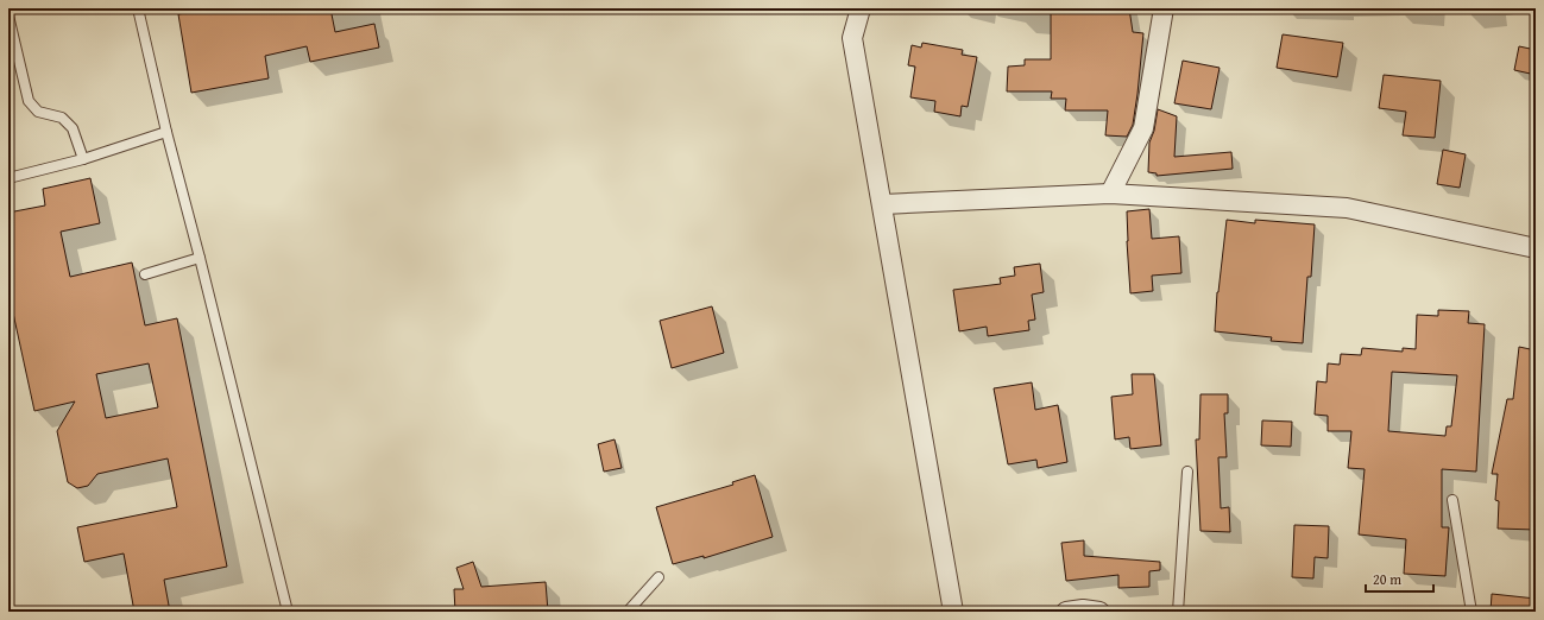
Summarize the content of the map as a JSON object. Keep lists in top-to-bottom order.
{
  "scale_bar": "20 m"
}
